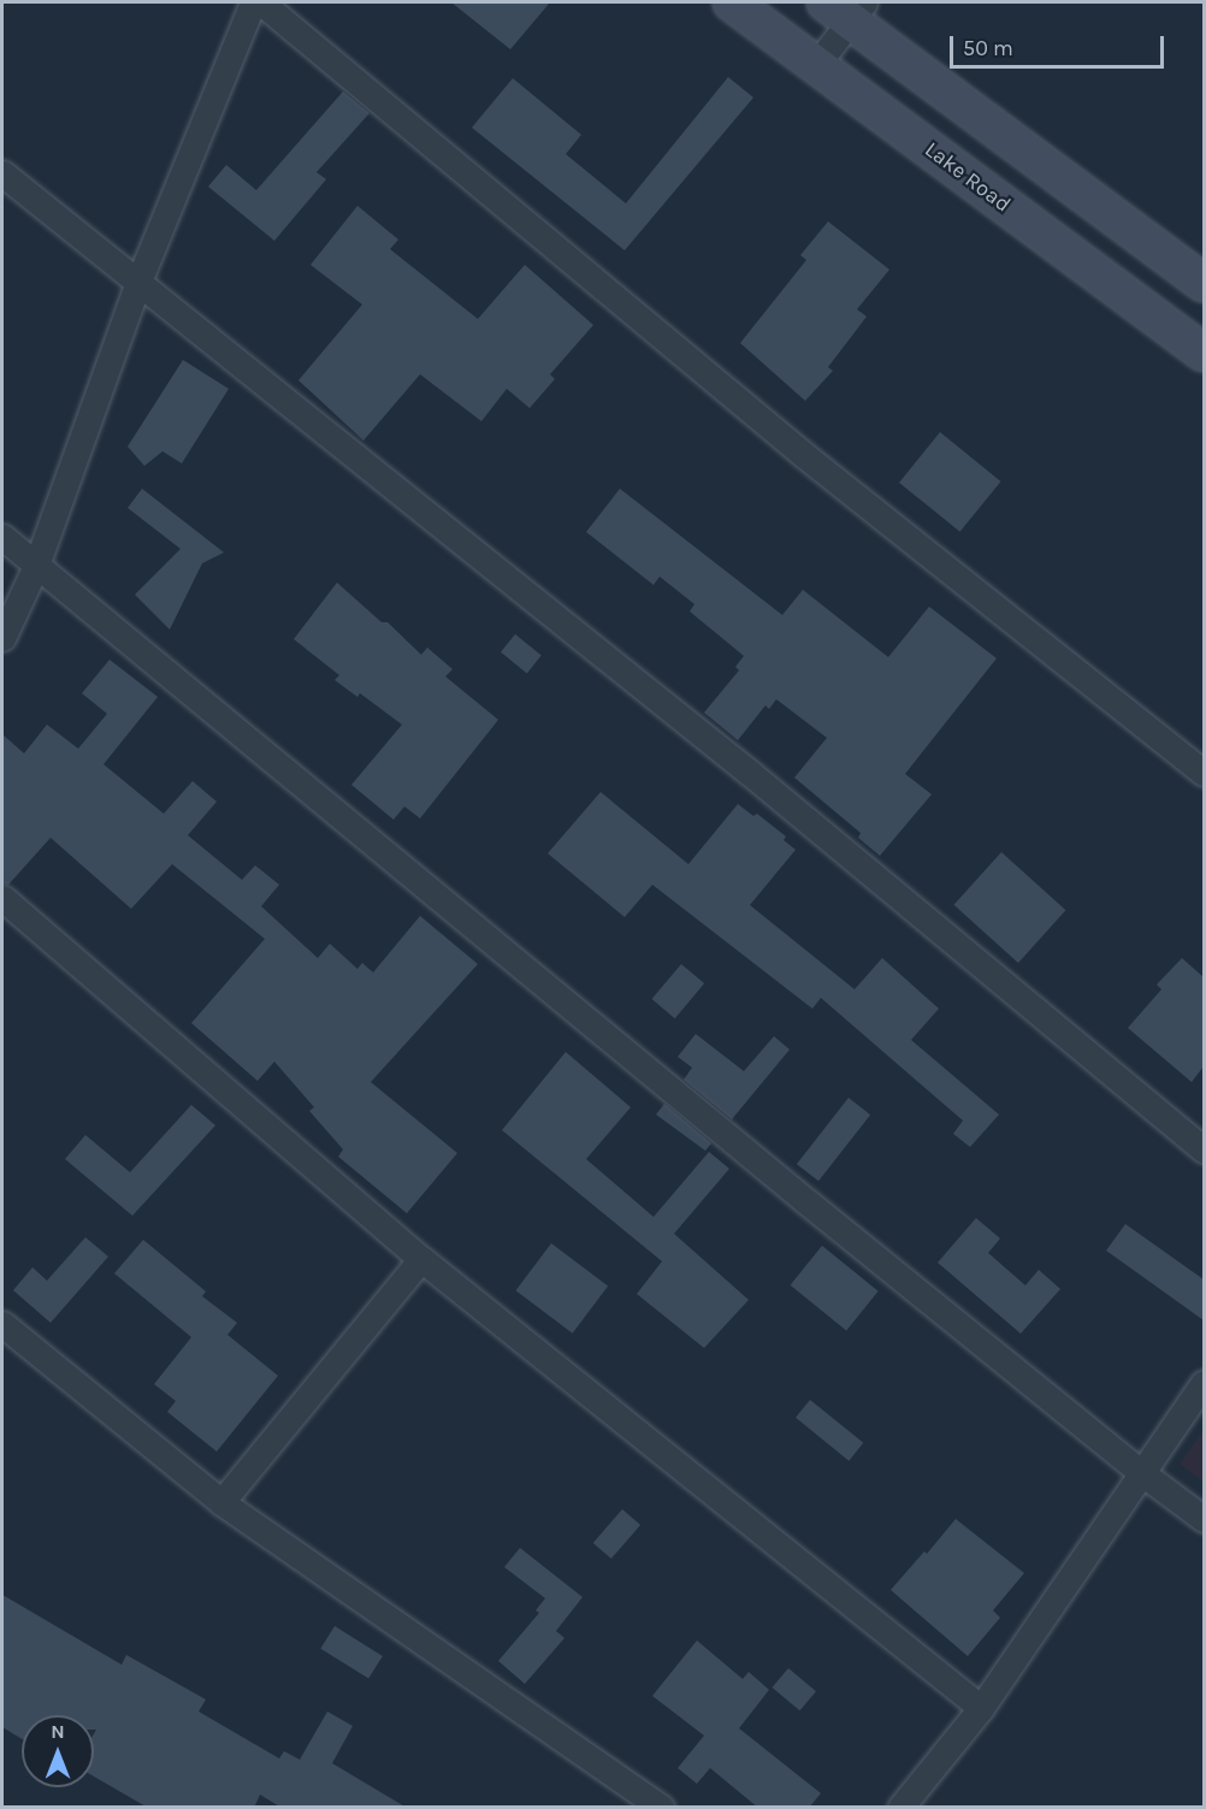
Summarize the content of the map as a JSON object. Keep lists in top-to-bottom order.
{
  "streets": {
    "main road": ["Lake Road"]
  },
  "scale_bar": "50 m",
  "north": "top"
}
